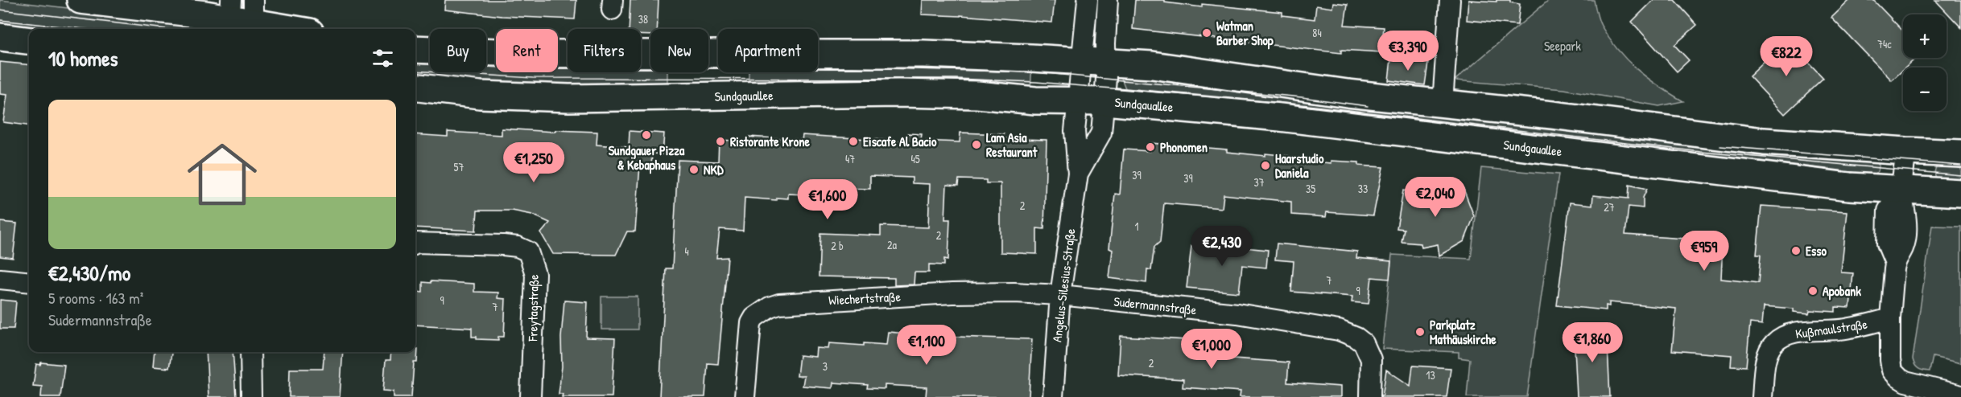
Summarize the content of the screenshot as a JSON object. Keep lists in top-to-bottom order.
{
  "streets": {
    "street": [
      "Sundgauallee",
      "Angelus-Silesius-Straße",
      "Wiechertstraße",
      "Sudermannstraße",
      "Freytagstraße",
      "Kußmaulstraße"
    ]
  },
  "crossings": [
    ["Sundgauallee", "Angelus-Silesius-Straße"],
    ["Angelus-Silesius-Straße", "Wiechertstraße"],
    ["Angelus-Silesius-Straße", "Sudermannstraße"],
    ["Wiechertstraße", "Sudermannstraße"]
  ],
  "parks": ["Seepark"],
  "places": [
    "Watman Barber Shop",
    "Sundgauer Pizza & Kebaphaus",
    "Ristorante Krone",
    "Eiscafe Al Bacio",
    "Lam Asia Restaurant",
    "Phonomen",
    "Haarstudio Daniela",
    "NKD",
    "Esso",
    "Apobank",
    "Parkplatz Mathäuskirche"
  ],
  "house_numbers": [
    "38",
    "84",
    "74c",
    "47",
    "45",
    "57",
    "39",
    "39",
    "37",
    "35",
    "33",
    "2",
    "27",
    "1",
    "2",
    "2a",
    "2 b",
    "4",
    "7",
    "9",
    "9",
    "7",
    "2",
    "3",
    "13"
  ],
  "page": {
    "map_buttons": ["+", "−"],
    "chip": [
      "Buy",
      "Rent",
      "Filters",
      "New",
      "Apartment"
    ],
    "heading": "10 homes",
    "price": [
      "€3,390",
      "€822",
      "€1,250",
      "€2,040",
      "€1,600",
      "€2,430",
      "€959",
      "€1,860",
      "€1,100",
      "€1,000"
    ],
    "list": [
      {
        "name": "€2,430/mo",
        "note": "5 rooms · 163 m² · Sudermannstraße"
      }
    ]
  }
}
